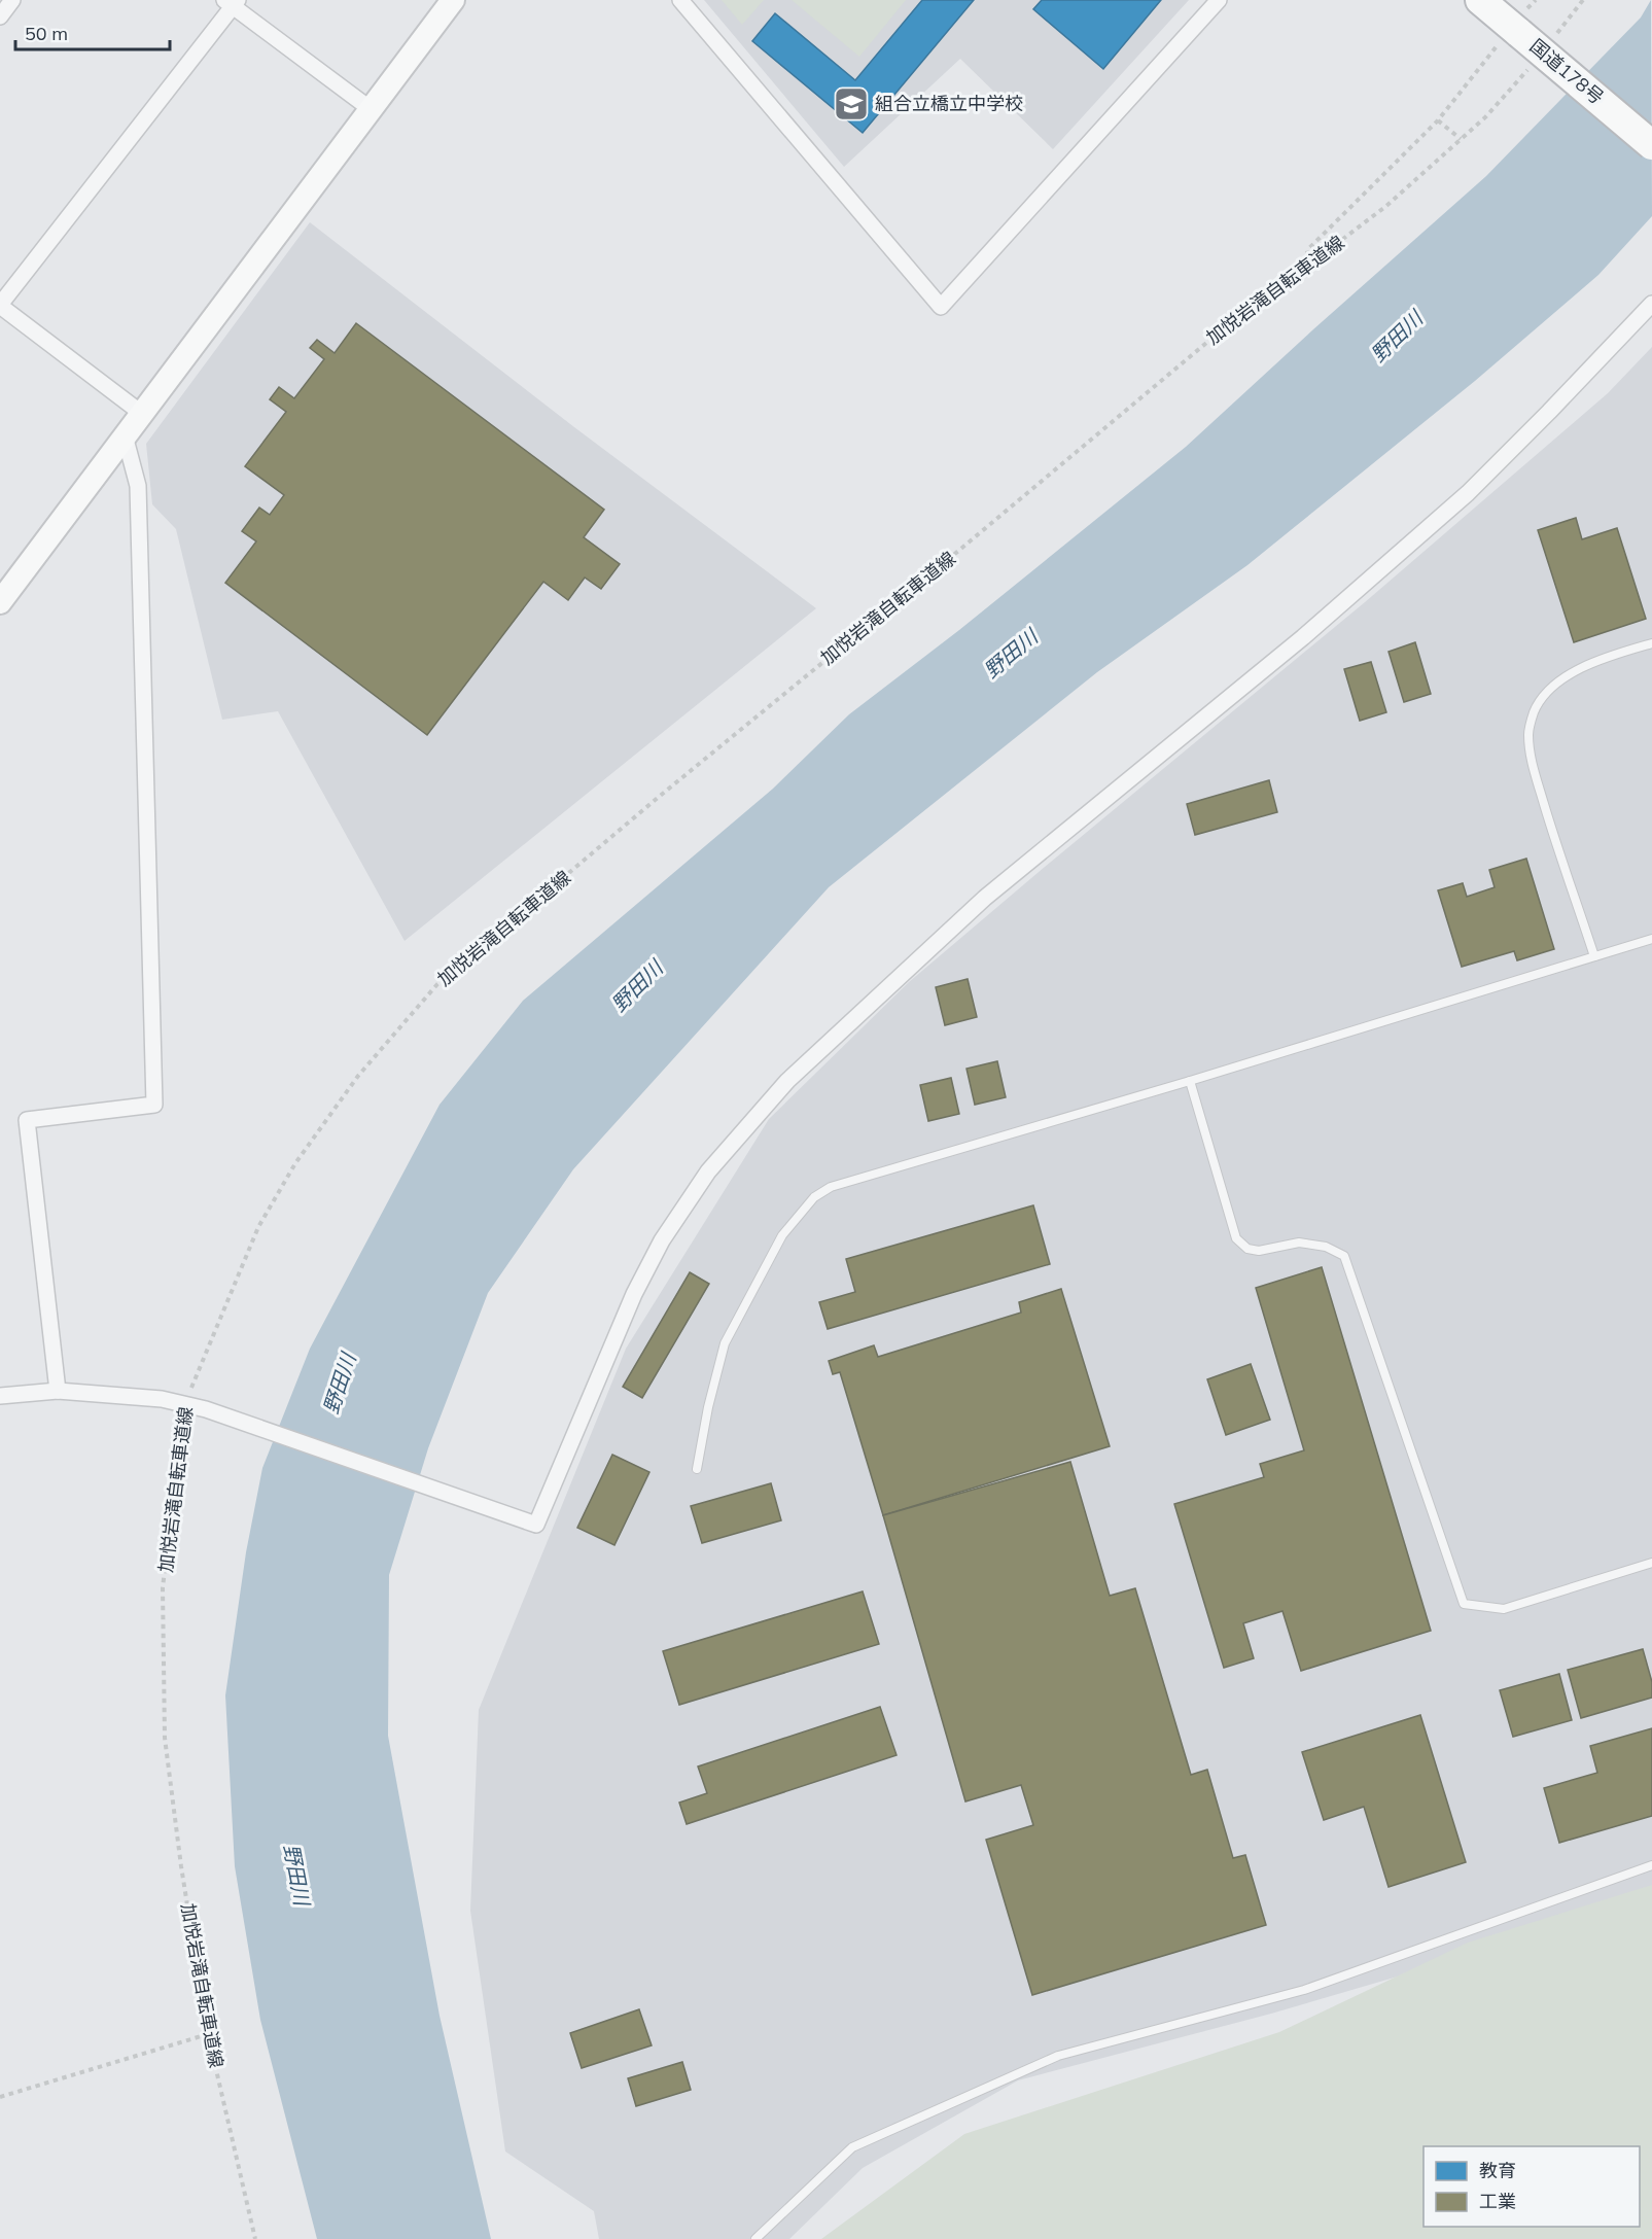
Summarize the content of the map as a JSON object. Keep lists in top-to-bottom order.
{
  "streets": {
    "highway": ["国道178号"],
    "path": ["加悦岩滝自転車道線"]
  },
  "water": ["野田川"],
  "places": {
    "school or university": ["組合立橋立中学校"]
  },
  "legend": ["教育", "工業"],
  "scale_bar": "50 m"
}
